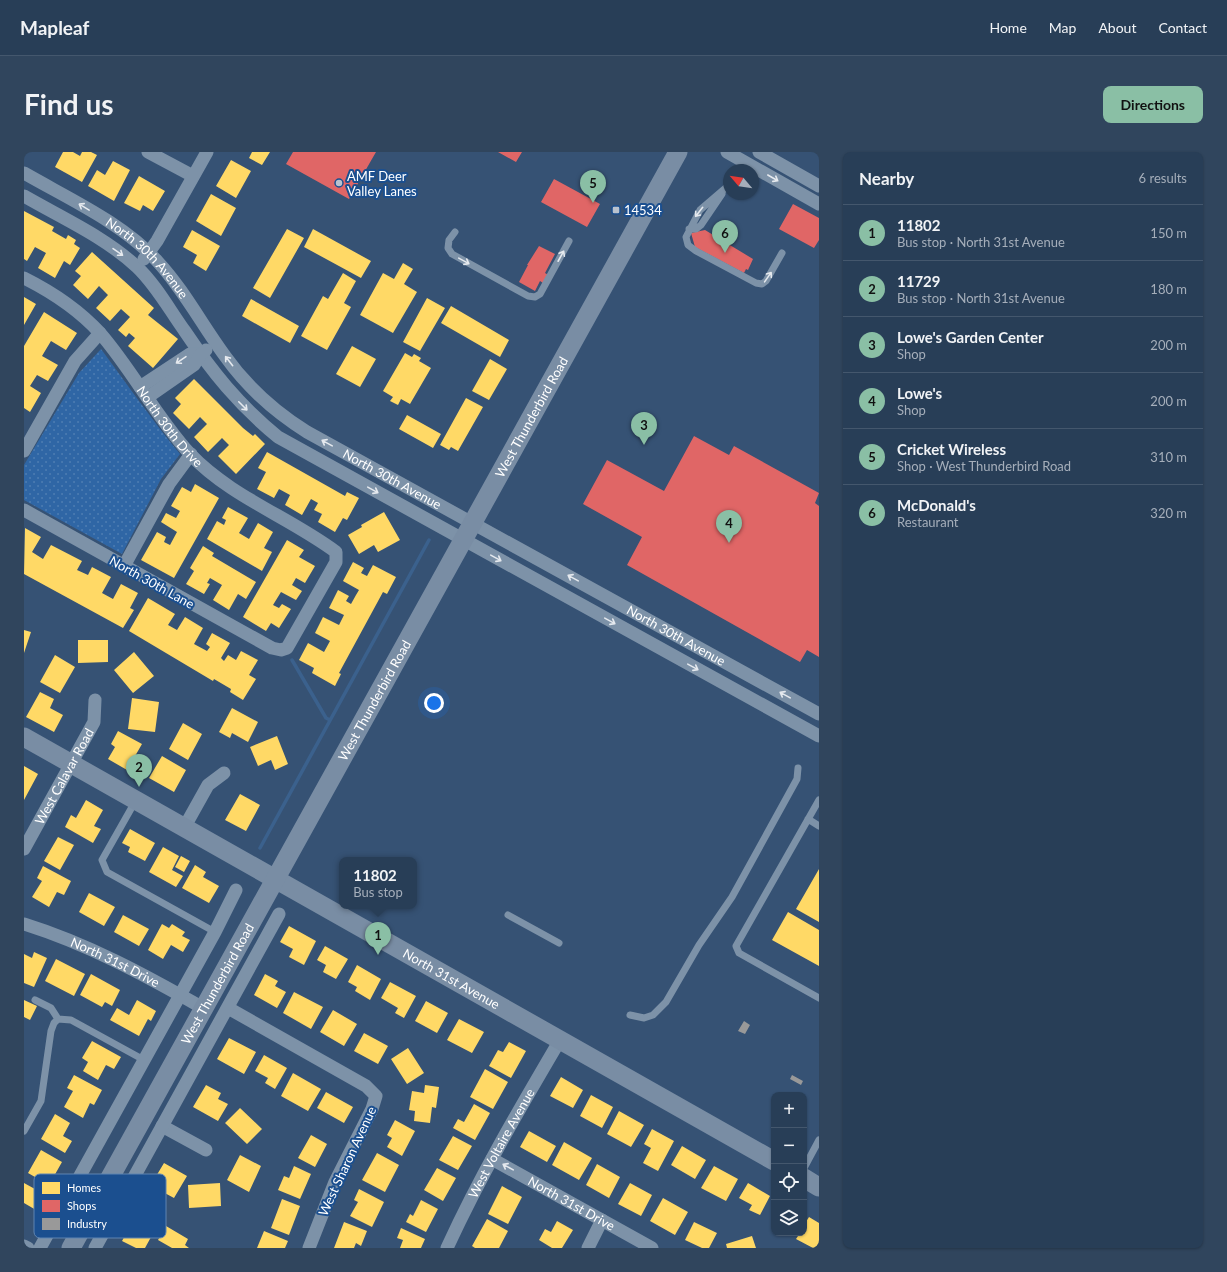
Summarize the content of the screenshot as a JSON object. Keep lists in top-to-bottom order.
{
  "streets": {
    "main road": ["West Thunderbird Road", "North 31st Avenue"],
    "street": [
      "North 30th Avenue",
      "North 30th Drive",
      "North 30th Lane",
      "West Calavar Road",
      "North 31st Drive",
      "West Voltaire Avenue",
      "West Sharon Avenue"
    ]
  },
  "crossings": [
    ["North 30th Avenue", "West Thunderbird Road"],
    ["West Thunderbird Road", "North 31st Drive"],
    ["West Thunderbird Road", "North 31st Avenue"],
    ["West Thunderbird Road", "West Sharon Avenue"],
    ["North 30th Drive", "North 30th Lane"],
    ["West Calavar Road", "North 31st Avenue"],
    ["North 31st Drive", "West Voltaire Avenue"],
    ["North 31st Avenue", "West Voltaire Avenue"]
  ],
  "places": {
    "other": ["AMF Deer Valley Lanes"],
    "transit": ["14534"]
  },
  "legend": ["Homes", "Shops", "Industry"],
  "north": "top left",
  "page": {
    "header": "Mapleaf",
    "nav": [
      "Home",
      "Map",
      "About",
      "Contact"
    ],
    "buttons": "Directions",
    "title": "Find us",
    "heading": ["Nearby", "6 results"],
    "pins": [
      "5",
      "6",
      "3",
      "4",
      "2",
      "1"
    ],
    "list": [
      {
        "mark": "1",
        "name": "11802",
        "note": "Bus stop · North 31st Avenue",
        "value": "150 m"
      },
      {
        "mark": "2",
        "name": "11729",
        "note": "Bus stop · North 31st Avenue",
        "value": "180 m"
      },
      {
        "mark": "3",
        "name": "Lowe's Garden Center",
        "note": "Shop",
        "value": "200 m"
      },
      {
        "mark": "4",
        "name": "Lowe's",
        "note": "Shop",
        "value": "200 m"
      },
      {
        "mark": "5",
        "name": "Cricket Wireless",
        "note": "Shop · West Thunderbird Road",
        "value": "310 m"
      },
      {
        "mark": "6",
        "name": "McDonald's",
        "note": "Restaurant",
        "value": "320 m"
      }
    ],
    "popup": ["11802", "Bus stop"],
    "map_buttons": ["+", "−"]
  }
}
